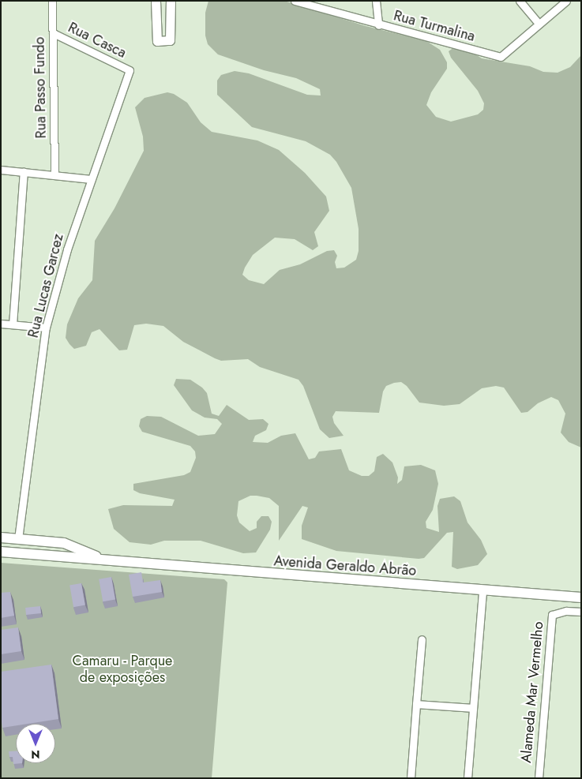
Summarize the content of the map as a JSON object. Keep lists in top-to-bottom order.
{
  "streets": {
    "main road": ["Avenida Geraldo Abrão"],
    "street": [
      "Rua Turmalina",
      "Rua Casca",
      "Rua Passo Fundo",
      "Rua Lucas Garcez",
      "Alameda Mar Vermelho"
    ]
  },
  "crossings": [
    ["Rua Casca", "Rua Passo Fundo"],
    ["Rua Casca", "Rua Lucas Garcez"],
    ["Rua Lucas Garcez", "Avenida Geraldo Abrão"]
  ],
  "parks": ["Camaru - Parque de exposições"],
  "north": "bottom"
}
